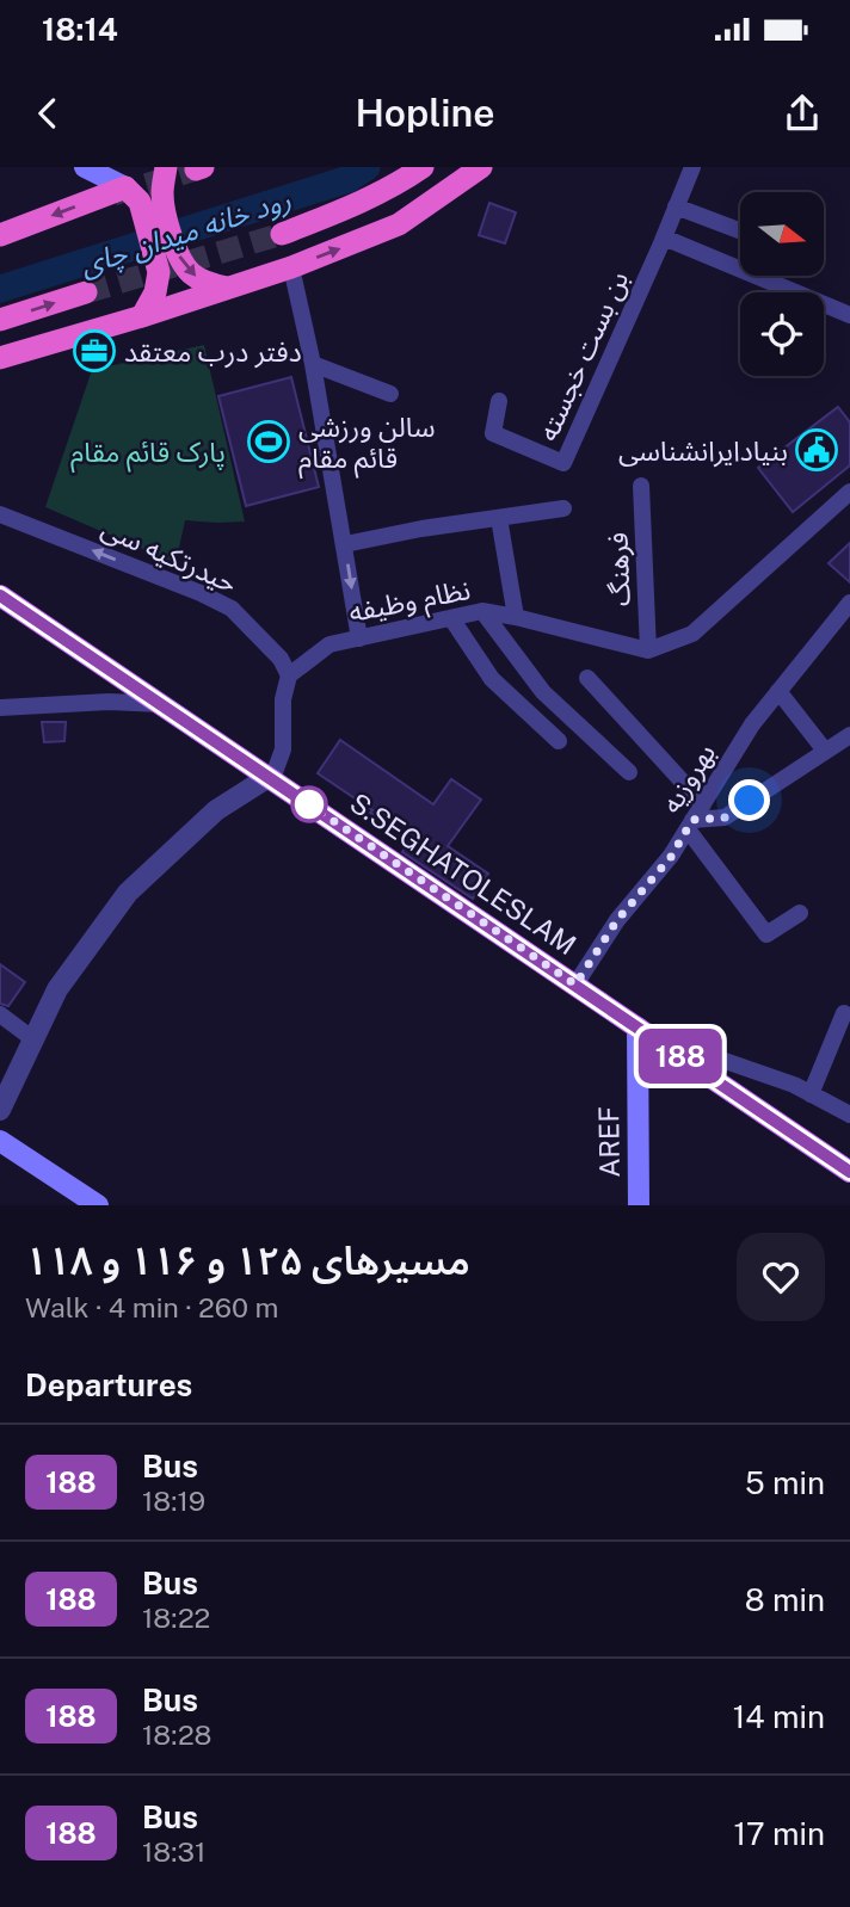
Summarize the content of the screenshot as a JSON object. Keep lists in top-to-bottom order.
{
  "streets": {
    "main road": ["S.SEGHATOLESLAM", "AREF"],
    "street": [
      "بن بست خجسته",
      "حیدرتکیه سی",
      "فرهنگ",
      "نظام وظیفه",
      "بهروزیه"
    ]
  },
  "crossings": [
    ["حیدرتکیه سی", "نظام وظیفه"],
    ["فرهنگ", "نظام وظیفه"],
    ["بهروزیه", "S.SEGHATOLESLAM"],
    ["S.SEGHATOLESLAM", "AREF"]
  ],
  "one_way": ["حیدرتکیه سی"],
  "water": ["رود خانه میدان چای"],
  "parks": ["پارک قائم مقام"],
  "places": {
    "office": ["دفتر درب معتقد"],
    "sports": ["سالن ورزشی قائم مقام"],
    "public building": ["بنیادایرانشناسی"]
  },
  "lines": ["bus line 188"],
  "north": "right",
  "page": {
    "status": "18:14",
    "header": "Hopline",
    "on_map": "188",
    "heading": [
      ["مسیرهای ۱۲۵ و ۱۱۶ و ۱۱۸", "Walk · 4 min · 260 m"],
      "Departures"
    ],
    "list": [
      {
        "mark": "188",
        "name": "Bus",
        "note": "18:19",
        "value": "5 min"
      },
      {
        "mark": "188",
        "name": "Bus",
        "note": "18:22",
        "value": "8 min"
      },
      {
        "mark": "188",
        "name": "Bus",
        "note": "18:28",
        "value": "14 min"
      },
      {
        "mark": "188",
        "name": "Bus",
        "note": "18:31",
        "value": "17 min"
      }
    ]
  }
}
